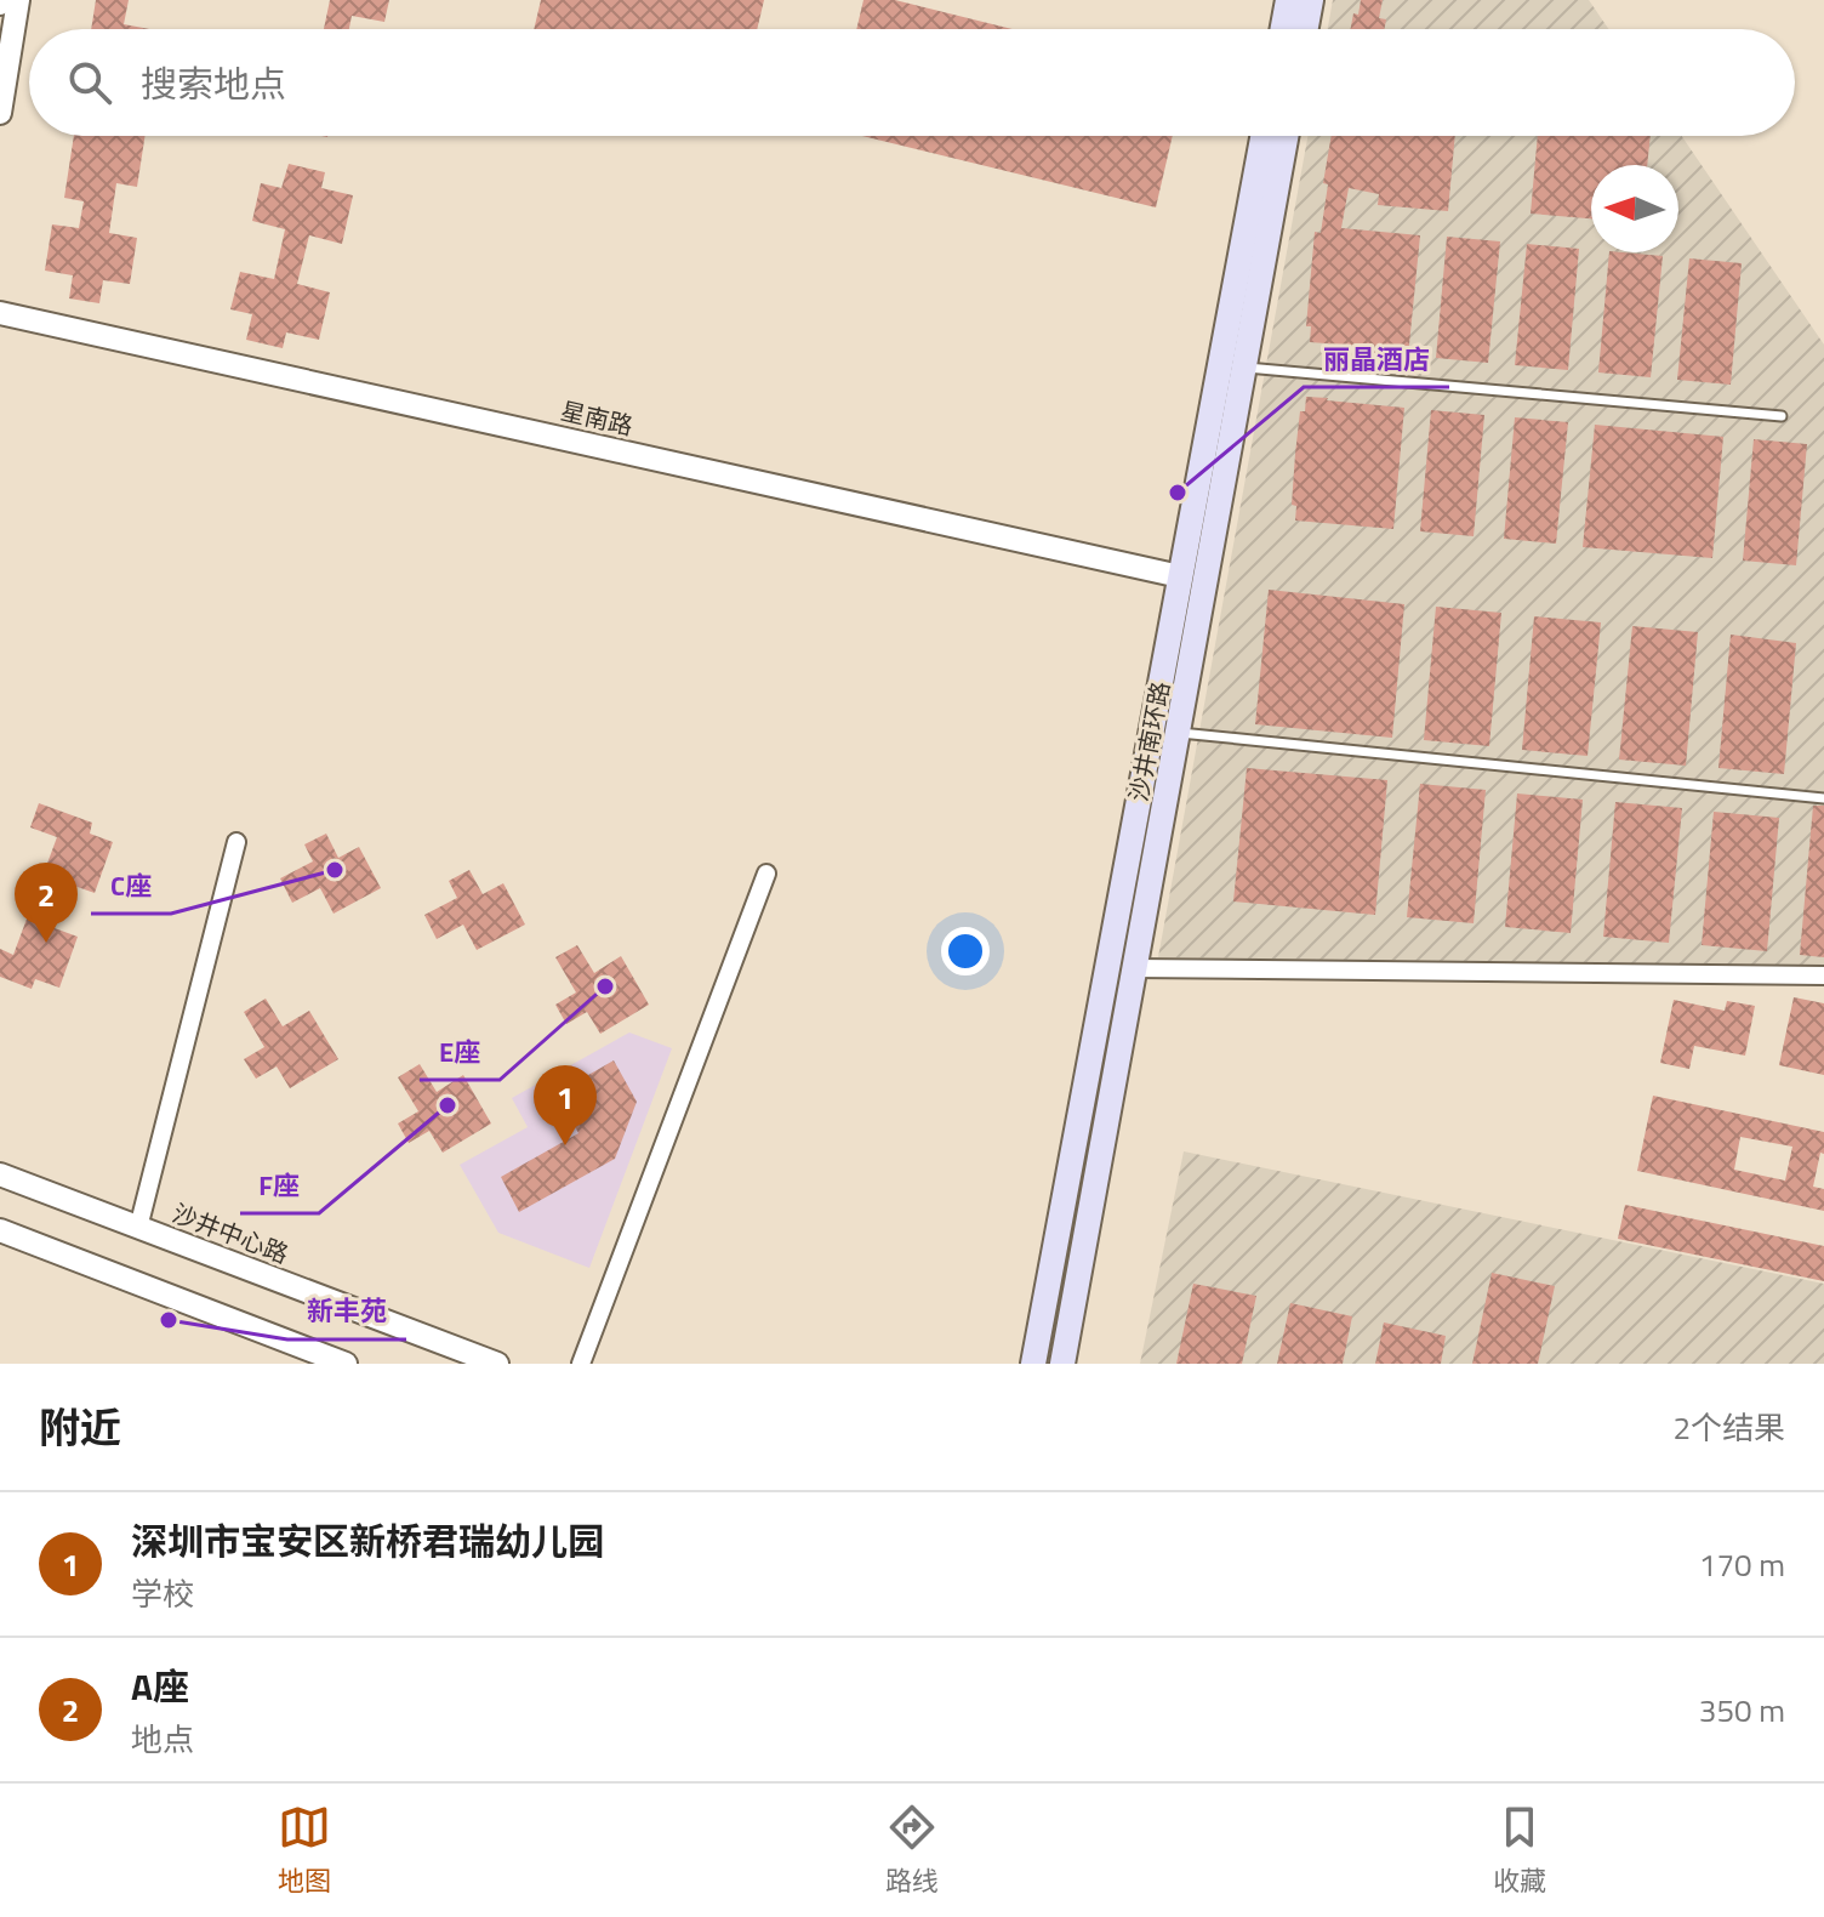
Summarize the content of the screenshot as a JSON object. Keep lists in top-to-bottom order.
{
  "streets": {
    "main road": ["沙井南环路"],
    "street": ["星南路", "沙井中心路"]
  },
  "crossings": [
    ["星南路", "沙井南环路"]
  ],
  "places": [
    "丽晶酒店",
    "C座",
    "E座",
    "F座",
    "新丰苑"
  ],
  "north": "left",
  "page": {
    "search": "搜索地点",
    "pins": ["2", "1"],
    "heading": ["附近", "2个结果"],
    "list": [
      {
        "mark": "1",
        "name": "深圳市宝安区新桥君瑞幼儿园",
        "note": "学校",
        "value": "170 m"
      },
      {
        "mark": "2",
        "name": "A座",
        "note": "地点",
        "value": "350 m"
      }
    ],
    "nav": ["地图", "路线", "收藏"]
  }
}
